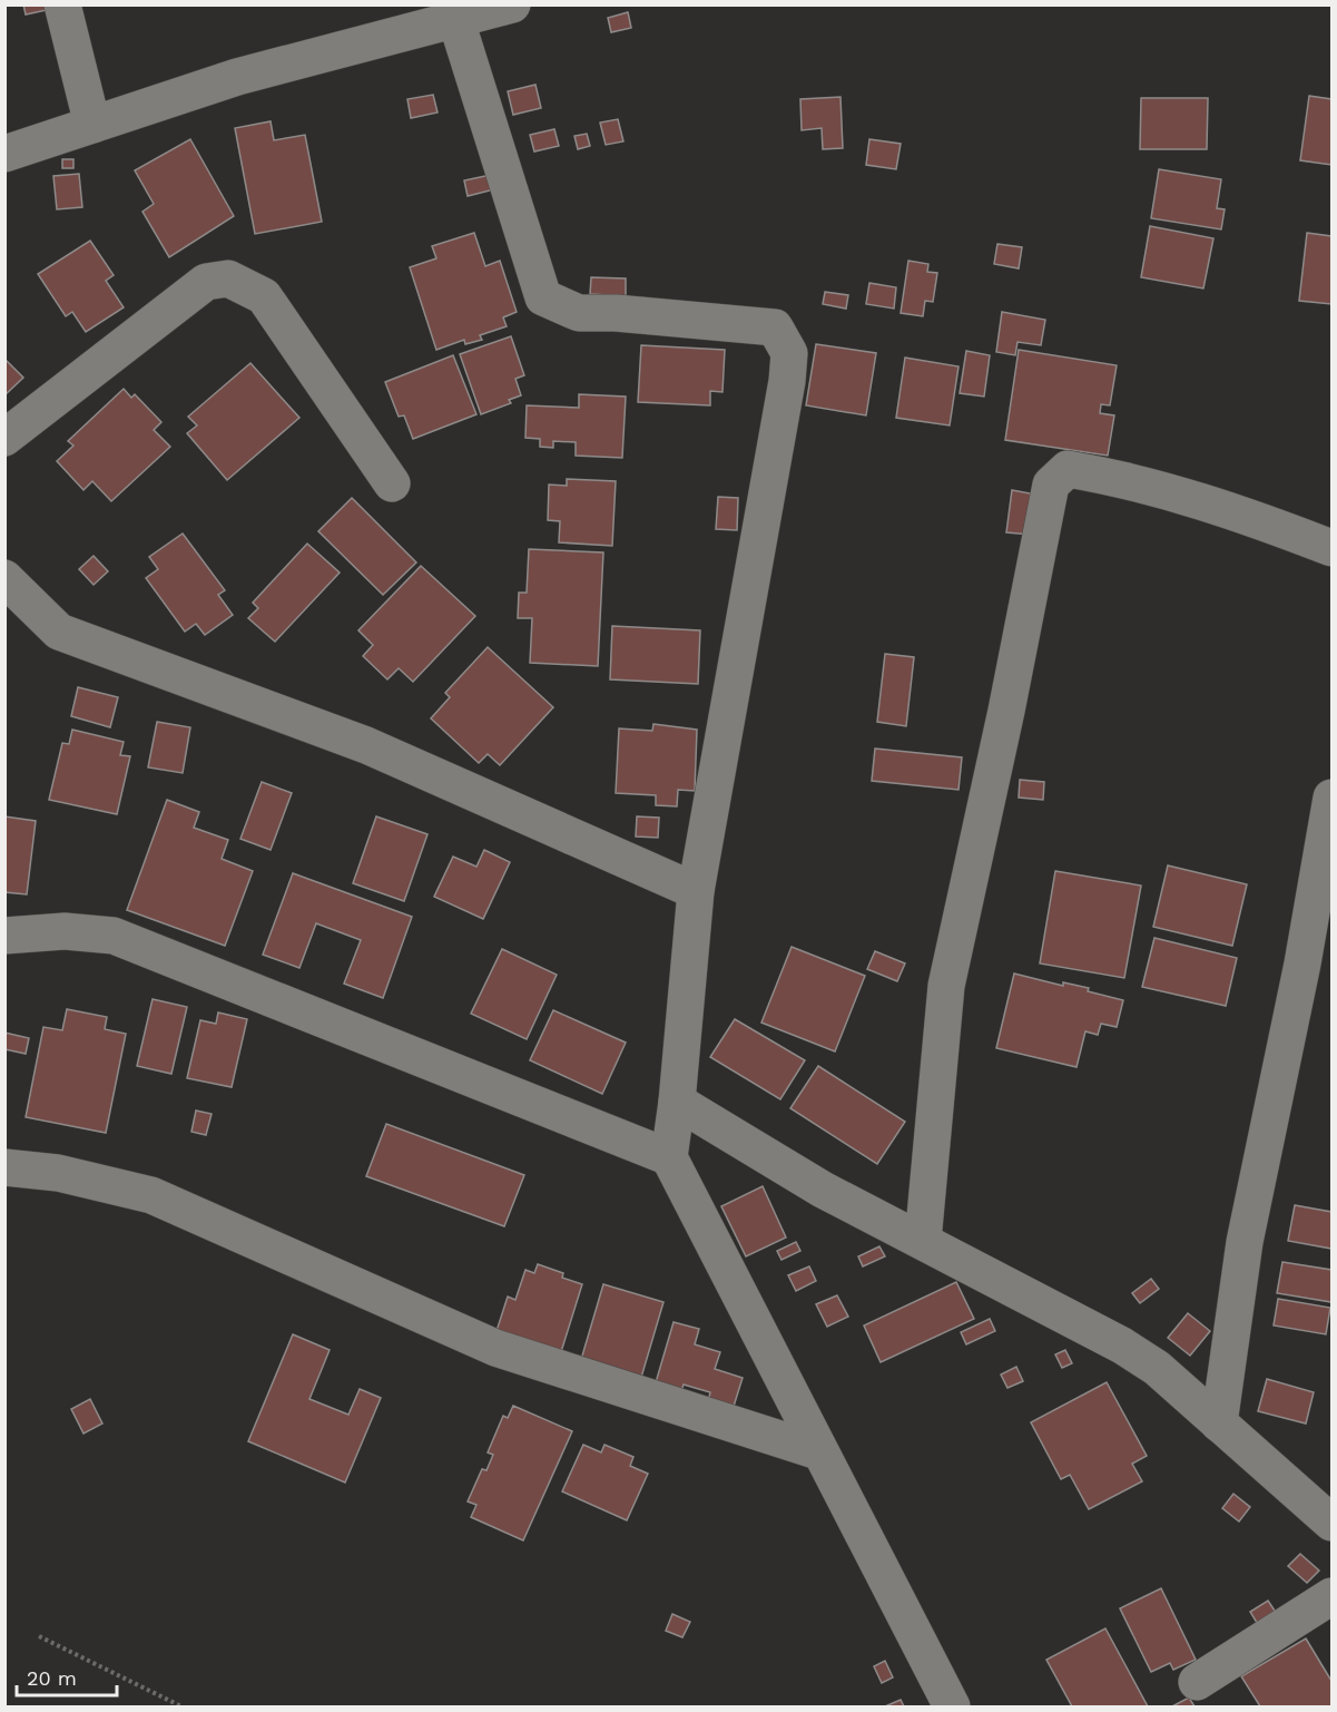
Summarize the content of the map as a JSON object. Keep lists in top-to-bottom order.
{
  "scale_bar": "20 m"
}
